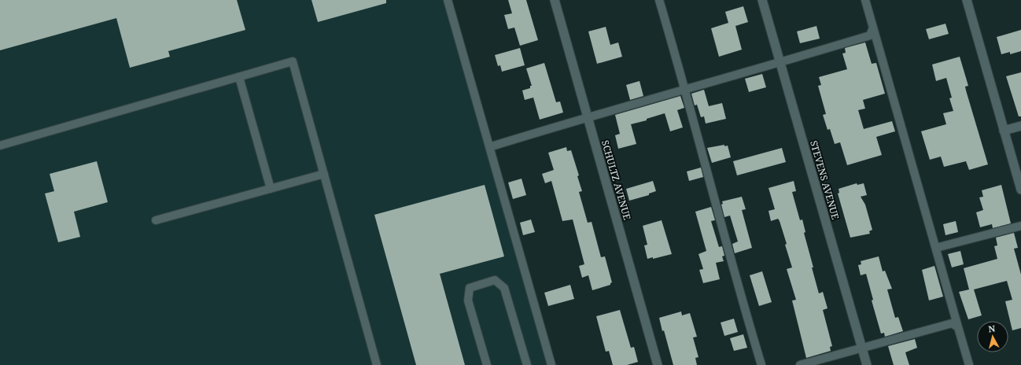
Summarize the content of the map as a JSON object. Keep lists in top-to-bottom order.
{
  "streets": {
    "street": ["SCHULTZ AVENUE", "STEVENS AVENUE"]
  },
  "north": "top"
}
